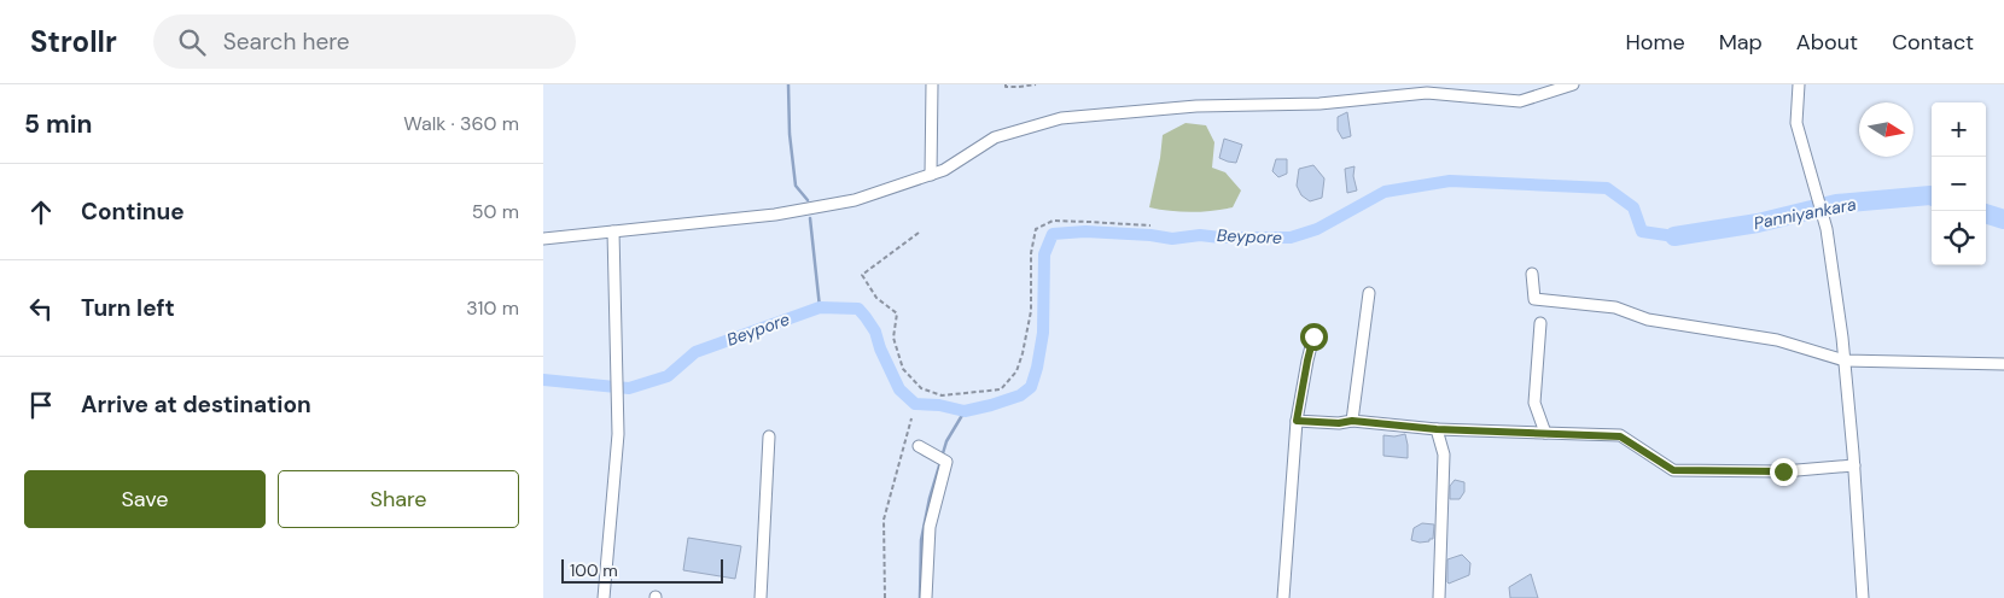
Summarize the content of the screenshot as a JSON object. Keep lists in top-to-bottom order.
{
  "water": ["Panniyankara", "Beypore"],
  "scale_bar": "100 m",
  "north": "right",
  "page": {
    "header": "Strollr",
    "search": "Search here",
    "nav": [
      "Home",
      "Map",
      "About",
      "Contact"
    ],
    "heading": ["5 min", "Walk · 360 m"],
    "map_buttons": ["+", "−"],
    "list": [
      ["Continue", "50 m"],
      ["Turn left", "310 m"],
      "Arrive at destination"
    ],
    "buttons": ["Save", "Share"],
    "scale": "100 m"
  }
}
